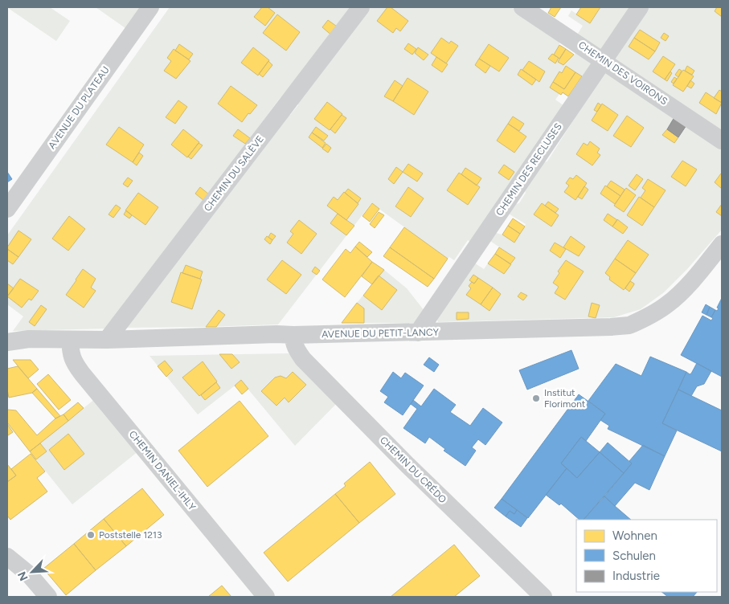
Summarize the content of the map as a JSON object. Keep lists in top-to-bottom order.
{
  "streets": {
    "street": [
      "CHEMIN DES VOIRONS",
      "AVENUE DU PLATEAU",
      "CHEMIN DES RECLUSES",
      "CHEMIN DU SALÈVE",
      "AVENUE DU PETIT-LANCY",
      "CHEMIN DU CRÉDO",
      "CHEMIN DANIEL-IHLY"
    ]
  },
  "crossings": [
    ["CHEMIN DES VOIRONS", "CHEMIN DES RECLUSES"],
    ["CHEMIN DES RECLUSES", "AVENUE DU PETIT-LANCY"],
    ["CHEMIN DU SALÈVE", "AVENUE DU PETIT-LANCY"],
    ["AVENUE DU PETIT-LANCY", "CHEMIN DU CRÉDO"],
    ["AVENUE DU PETIT-LANCY", "CHEMIN DANIEL-IHLY"]
  ],
  "places": ["Institut Florimont", "Poststelle 1213"],
  "legend": ["Wohnen", "Schulen", "Industrie"],
  "north": "bottom left"
}
